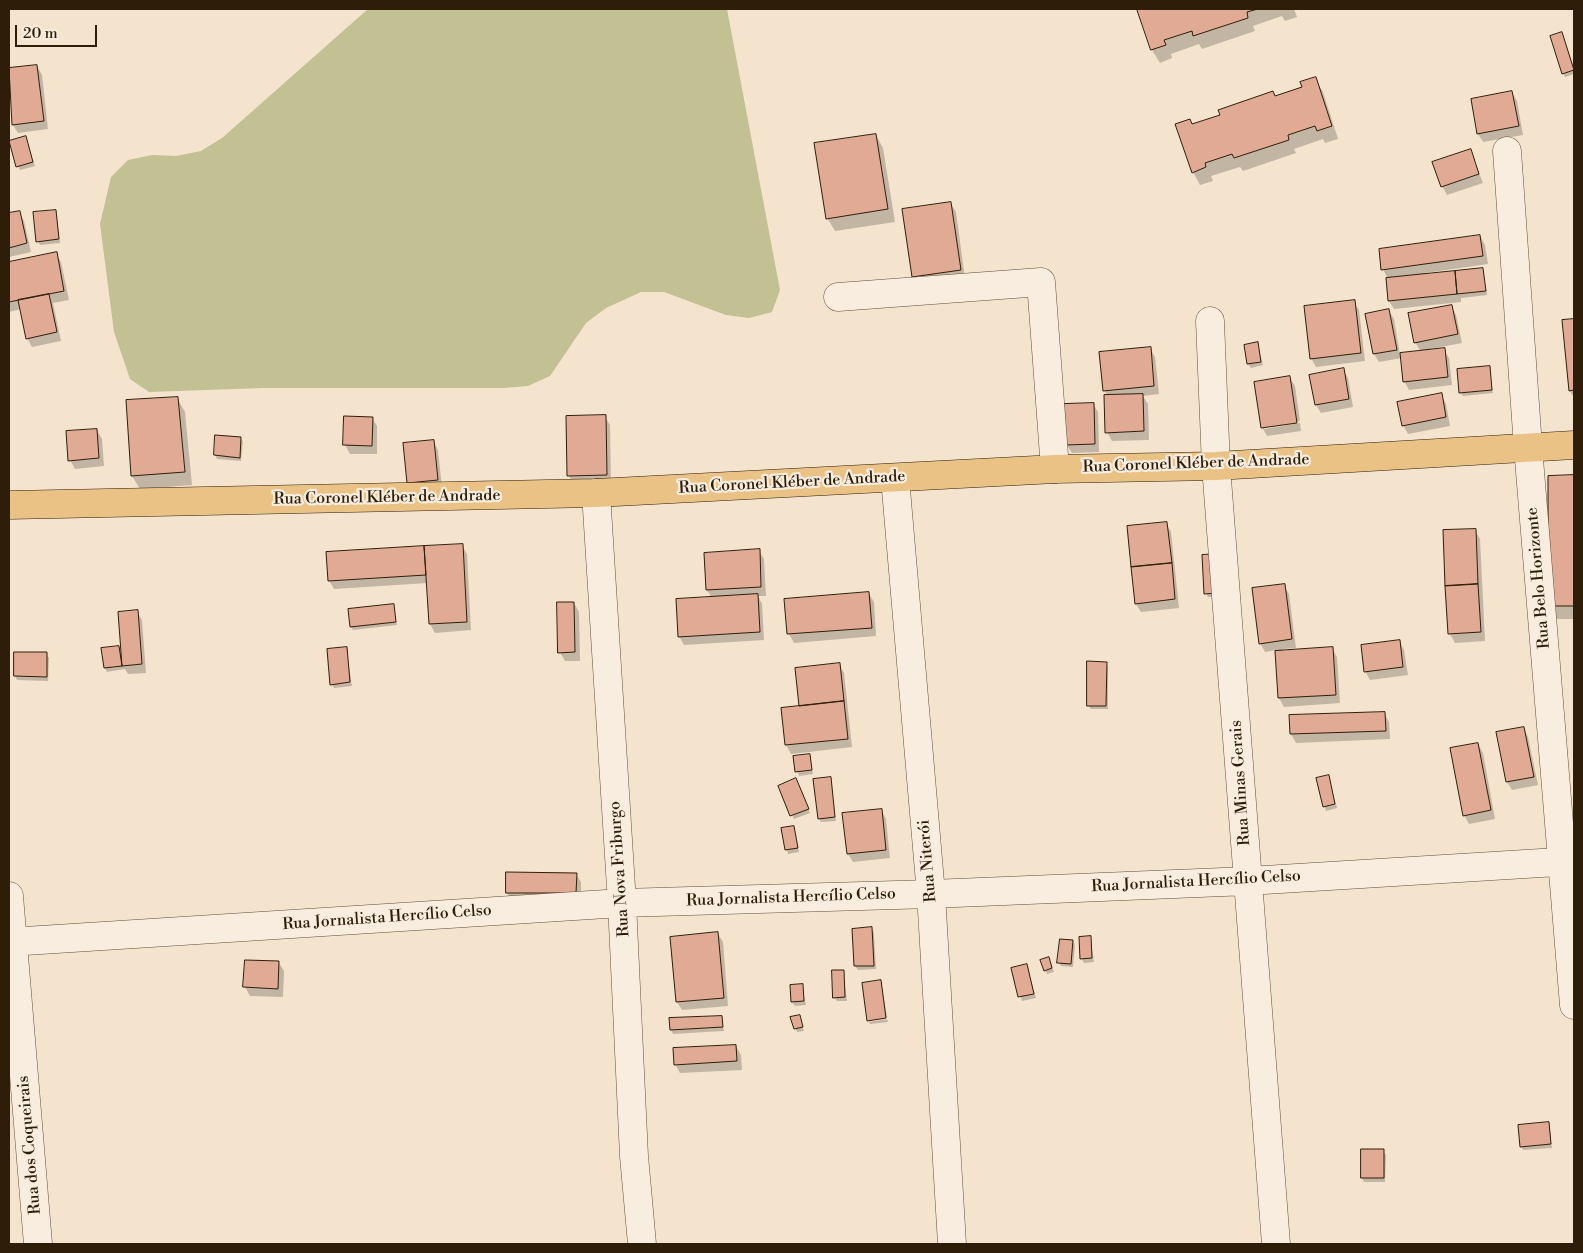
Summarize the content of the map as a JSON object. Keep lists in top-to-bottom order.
{
  "streets": {
    "main road": ["Rua Coronel Kléber de Andrade"],
    "street": [
      "Rua Belo Horizonte",
      "Rua Minas Gerais",
      "Rua Niterói",
      "Rua Nova Friburgo",
      "Rua Jornalista Hercílio Celso",
      "Rua dos Coqueirais"
    ]
  },
  "crossings": [
    ["Rua Coronel Kléber de Andrade", "Rua Belo Horizonte"],
    ["Rua Coronel Kléber de Andrade", "Rua Minas Gerais"],
    ["Rua Coronel Kléber de Andrade", "Rua Niterói"],
    ["Rua Coronel Kléber de Andrade", "Rua Nova Friburgo"],
    ["Rua Belo Horizonte", "Rua Jornalista Hercílio Celso"],
    ["Rua Minas Gerais", "Rua Jornalista Hercílio Celso"],
    ["Rua Niterói", "Rua Jornalista Hercílio Celso"],
    ["Rua Nova Friburgo", "Rua Jornalista Hercílio Celso"],
    ["Rua Jornalista Hercílio Celso", "Rua dos Coqueirais"]
  ],
  "scale_bar": "20 m"
}
